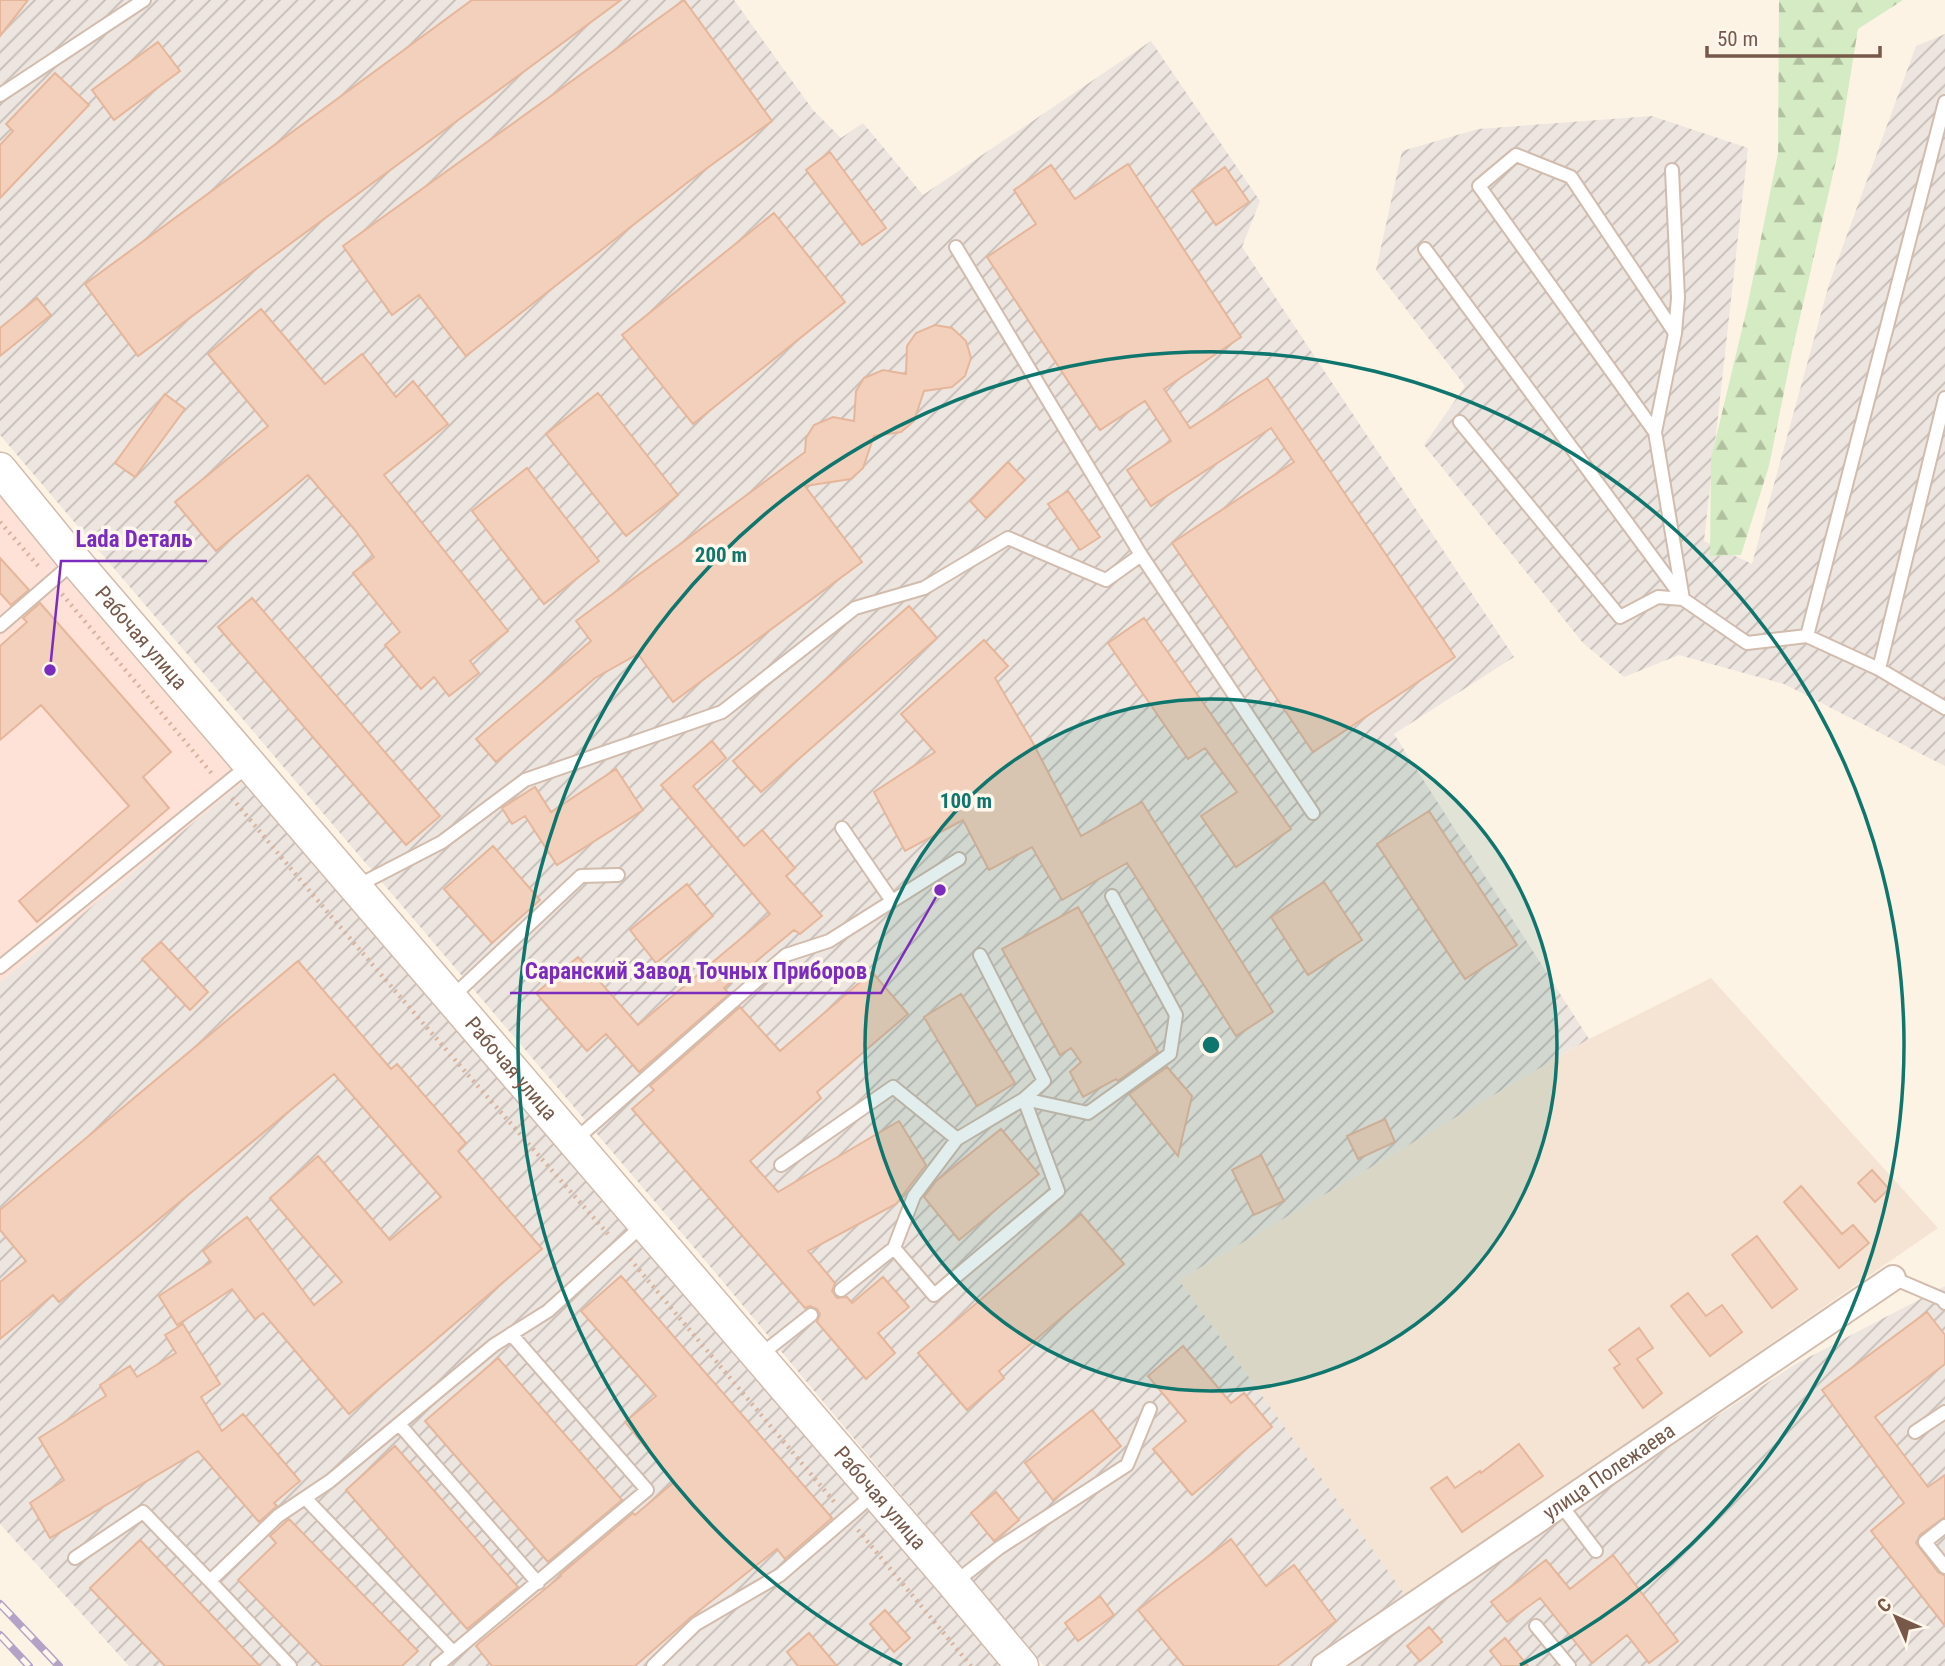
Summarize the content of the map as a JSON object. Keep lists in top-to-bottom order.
{
  "streets": {
    "street": ["Рабочая улица", "улица Полежаева"]
  },
  "places": ["Lada Dеталь", "Саранский Завод Точных Приборов"],
  "scale_bar": "50 m",
  "north": "top left",
  "rings": ["200 m", "100 m"]
}
